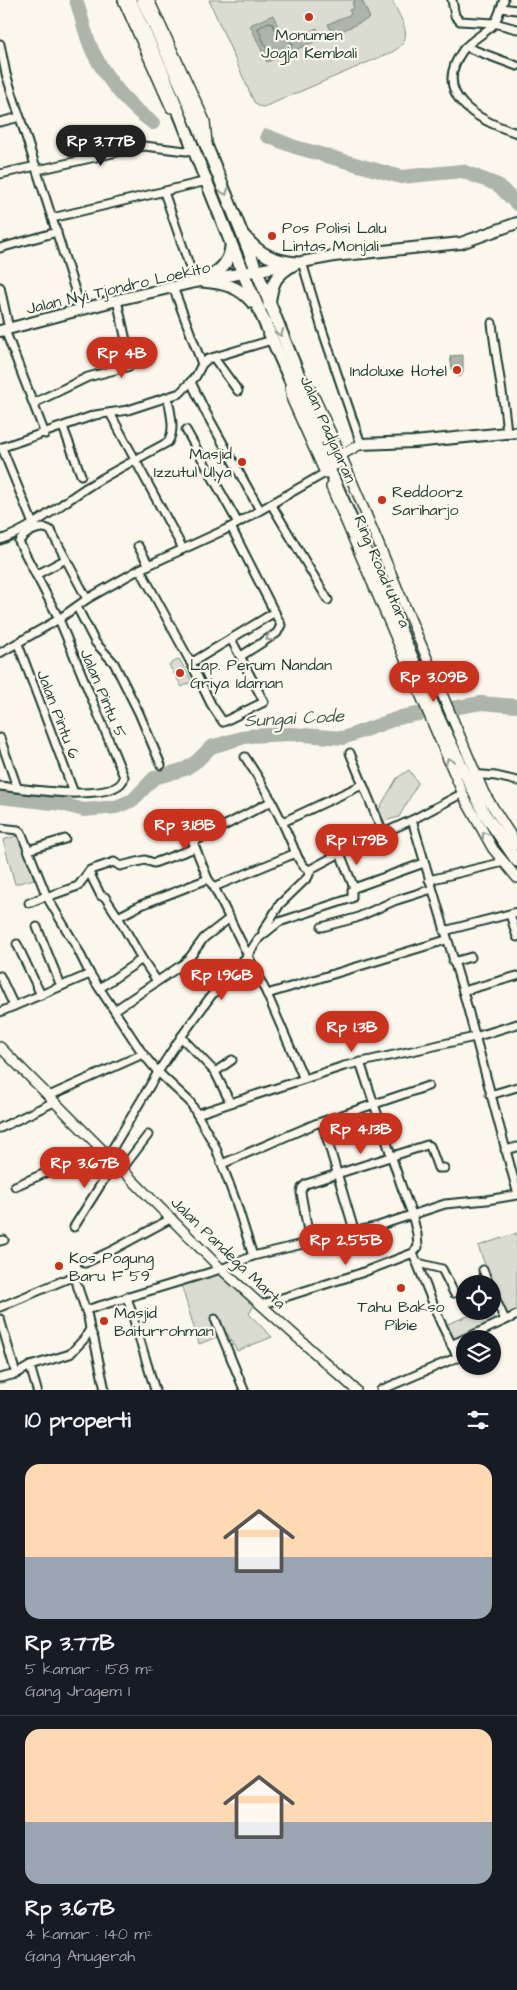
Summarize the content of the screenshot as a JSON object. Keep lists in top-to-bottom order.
{
  "streets": {
    "highway": ["Jalan Padjajaran"],
    "main road": ["Jalan Nyi Tjondro Loekito"],
    "street": [
      "Ring Road Utara",
      "Jalan Pintu 5",
      "Jalan Pintu 6",
      "Jalan Pandega Marta"
    ]
  },
  "crossings": [
    ["Jalan Nyi Tjondro Loekito", "Jalan Padjajaran"],
    ["Jalan Padjajaran", "Ring Road Utara"],
    ["Jalan Pintu 5", "Jalan Pintu 6"]
  ],
  "water": ["Sungai Code"],
  "places": [
    "Monumen Jogja Kembali",
    "Pos Polisi Lalu Lintas Monjali",
    "Indoluxe Hotel",
    "Masjid Izzutul Ulya",
    "Reddoorz Sariharjo",
    "Lap. Perum Nandan Griya Idaman",
    "Kos Pogung Baru F 59",
    "Tahu Bakso Pibie",
    "Masjid Baiturrohman"
  ],
  "page": {
    "price": [
      "Rp 3.77B",
      "Rp 4B",
      "Rp 3.09B",
      "Rp 3.18B",
      "Rp 1.79B",
      "Rp 1.96B",
      "Rp 1.3B",
      "Rp 4.13B",
      "Rp 3.67B",
      "Rp 2.55B"
    ],
    "heading": "10 properti",
    "list": [
      {
        "name": "Rp 3.77B",
        "note": "5 kamar · 158 m² · Gang Jragem I"
      },
      {
        "name": "Rp 3.67B",
        "note": "4 kamar · 140 m² · Gang Anugerah"
      }
    ]
  }
}
